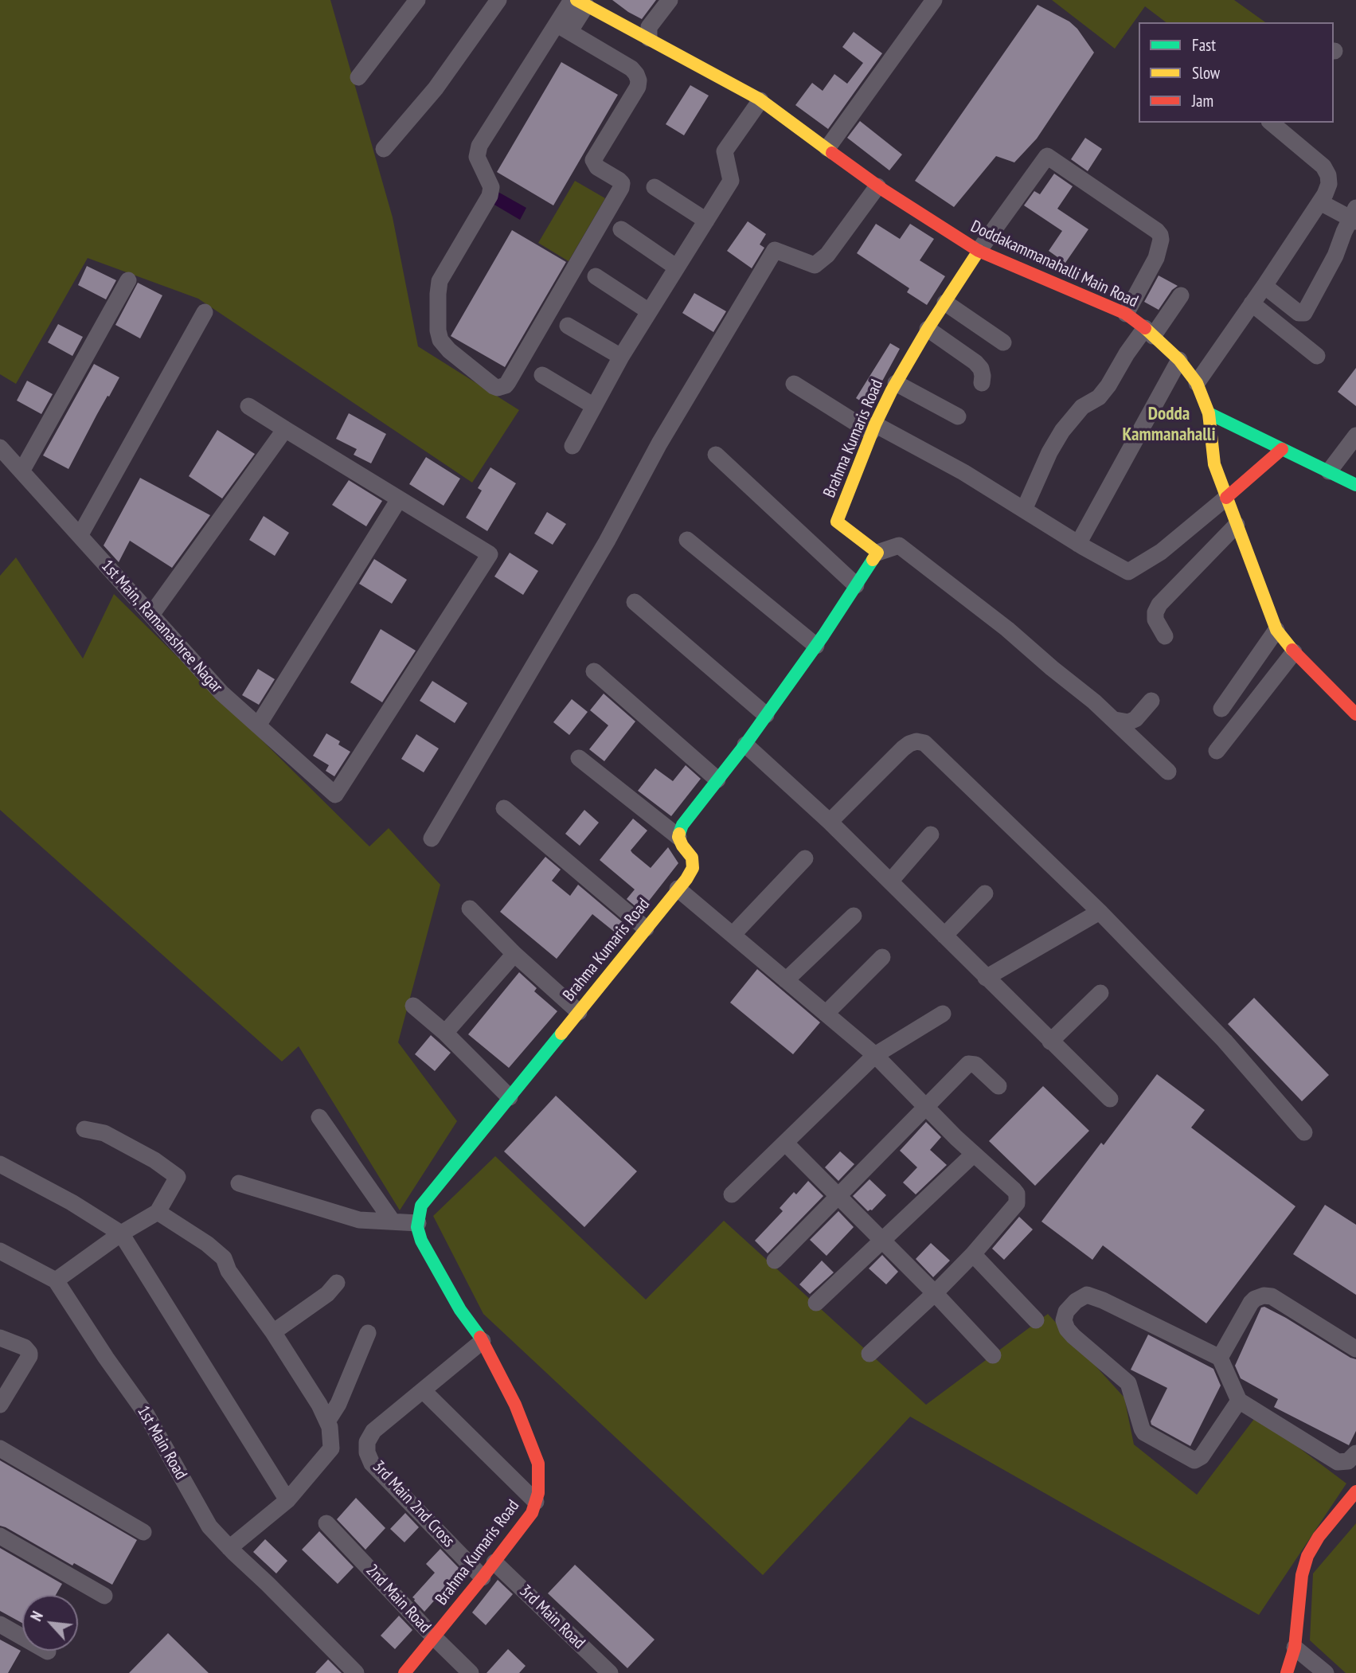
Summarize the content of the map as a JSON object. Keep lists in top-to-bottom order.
{
  "streets": {
    "street": [
      "Doddakammanahalli Main Road",
      "Brahma Kumaris Road",
      "1st Main, Ramanashree Nagar",
      "1st Main Road",
      "3rd Main 2nd Cross",
      "2nd Main Road",
      "3rd Main Road"
    ]
  },
  "crossings": [
    ["Doddakammanahalli Main Road", "Brahma Kumaris Road"],
    ["Brahma Kumaris Road", "3rd Main 2nd Cross"],
    ["Brahma Kumaris Road", "2nd Main Road"],
    ["Brahma Kumaris Road", "3rd Main Road"]
  ],
  "districts": ["Dodda Kammanahalli"],
  "legend": ["Fast", "Slow", "Jam"],
  "north": "top left"
}
